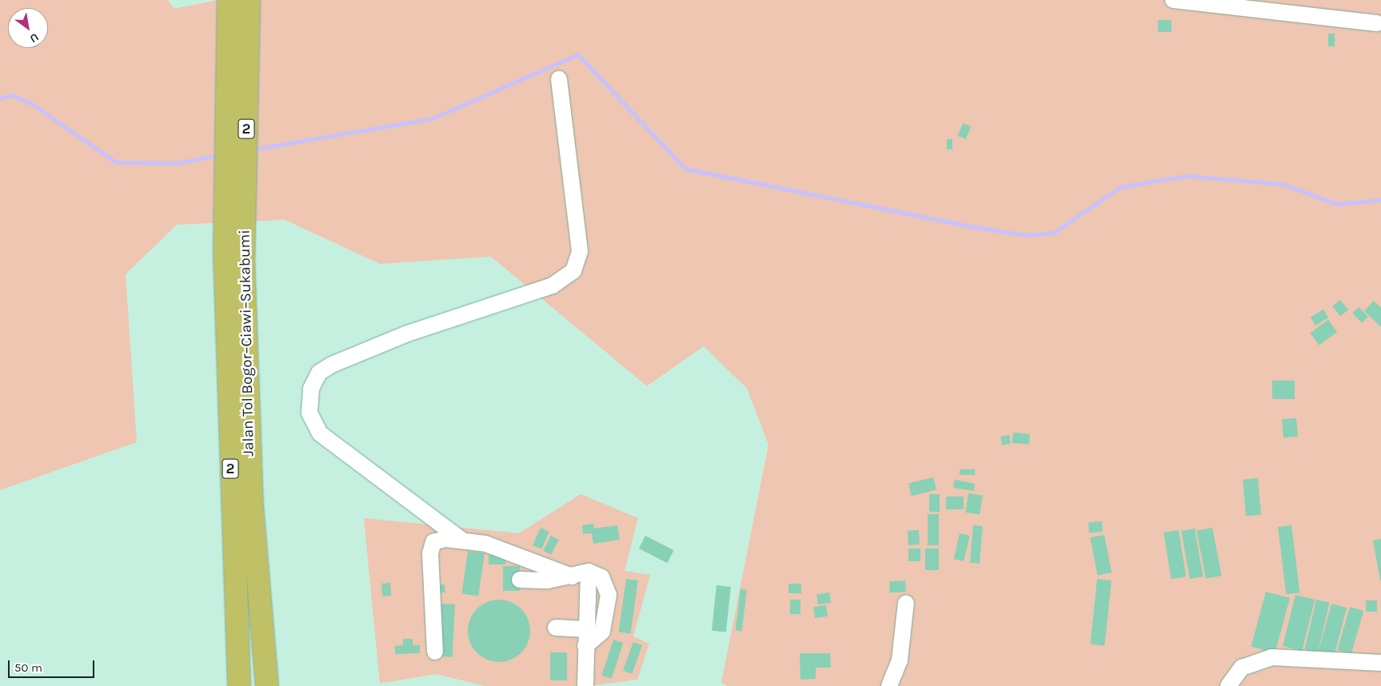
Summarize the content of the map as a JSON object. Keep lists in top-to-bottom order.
{
  "streets": {
    "highway": ["2", "Jalan Tol Bogor–Ciawi–Sukabumi"]
  },
  "scale_bar": "50 m",
  "north": "bottom right"
}
